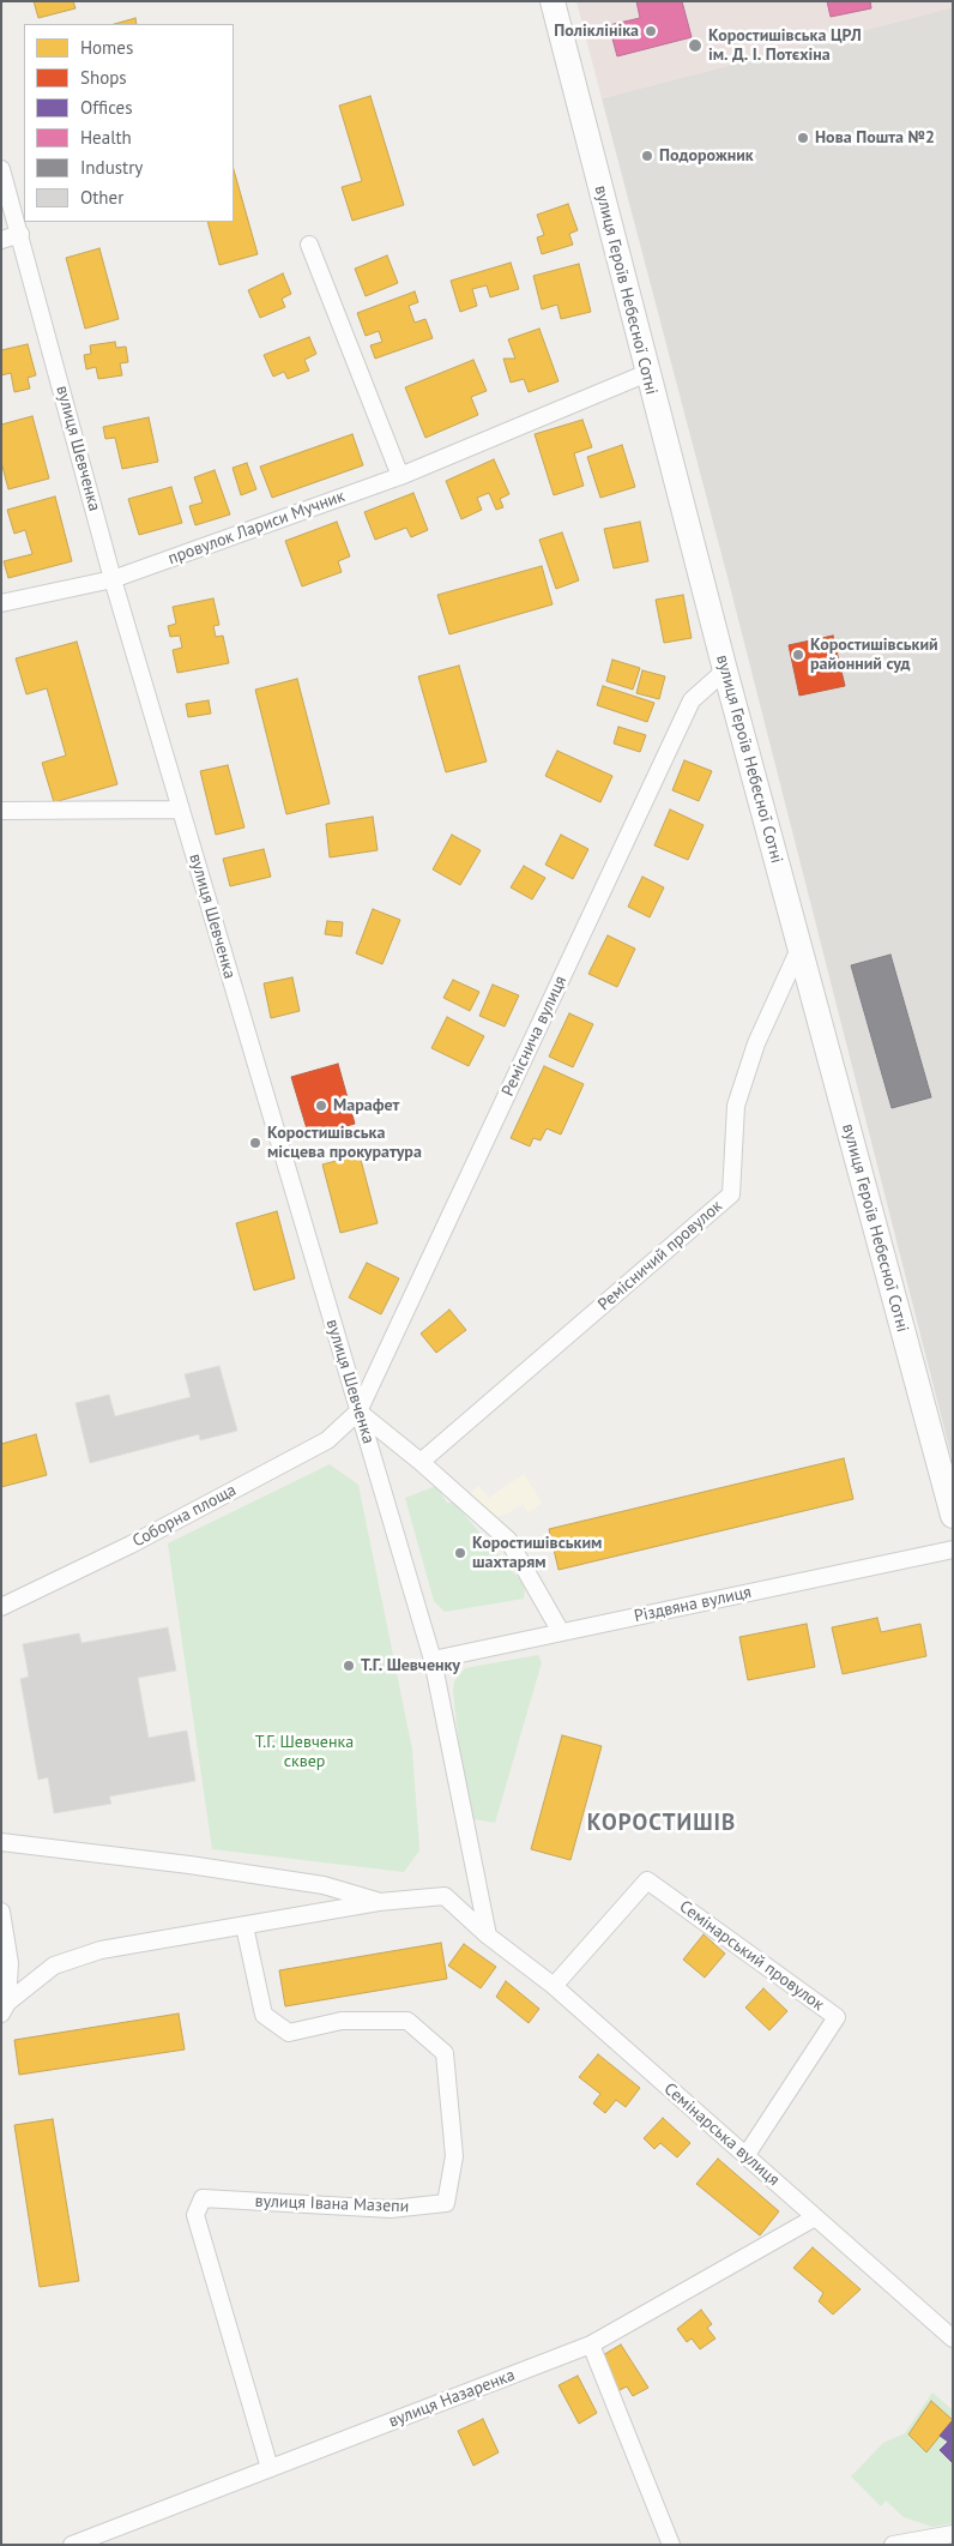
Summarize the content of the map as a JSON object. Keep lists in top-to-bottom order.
{
  "streets": {
    "street": [
      "вулиця Героїв Небесної Сотні",
      "вулиця Шевченка",
      "провулок Лариси Мучник",
      "Реміснича вулиця",
      "Ремісничий провулок",
      "Соборна площа",
      "Різдвяна вулиця",
      "Семінарський провулок",
      "Семінарська вулиця",
      "вулиця Івана Мазепи",
      "вулиця Назаренка"
    ]
  },
  "crossings": [
    ["вулиця Героїв Небесної Сотні", "провулок Лариси Мучник"],
    ["вулиця Героїв Небесної Сотні", "Реміснича вулиця"],
    ["вулиця Героїв Небесної Сотні", "Ремісничий провулок"],
    ["вулиця Шевченка", "провулок Лариси Мучник"],
    ["вулиця Шевченка", "Реміснича вулиця"],
    ["вулиця Шевченка", "Соборна площа"],
    ["вулиця Шевченка", "Різдвяна вулиця"],
    ["вулиця Шевченка", "Семінарська вулиця"],
    ["Реміснича вулиця", "Соборна площа"],
    ["Семінарський провулок", "Семінарська вулиця"],
    ["Семінарська вулиця", "вулиця Івана Мазепи"],
    ["Семінарська вулиця", "вулиця Назаренка"],
    ["вулиця Івана Мазепи", "вулиця Назаренка"]
  ],
  "districts": ["КОРОСТИШІВ"],
  "parks": ["Т.Г. Шевченка сквер"],
  "places": [
    "Поліклініка",
    "Коростишівська ЦРЛ ім. Д. І. Потєхіна",
    "Нова Пошта №2",
    "Подорожник",
    "Коростишівський районний суд",
    "Марафет",
    "Коростишівська місцева прокуратура",
    "Коростишівським шахтарям",
    "Т.Г. Шевченку"
  ],
  "legend": [
    "Homes",
    "Shops",
    "Offices",
    "Health",
    "Industry",
    "Other"
  ]
}
